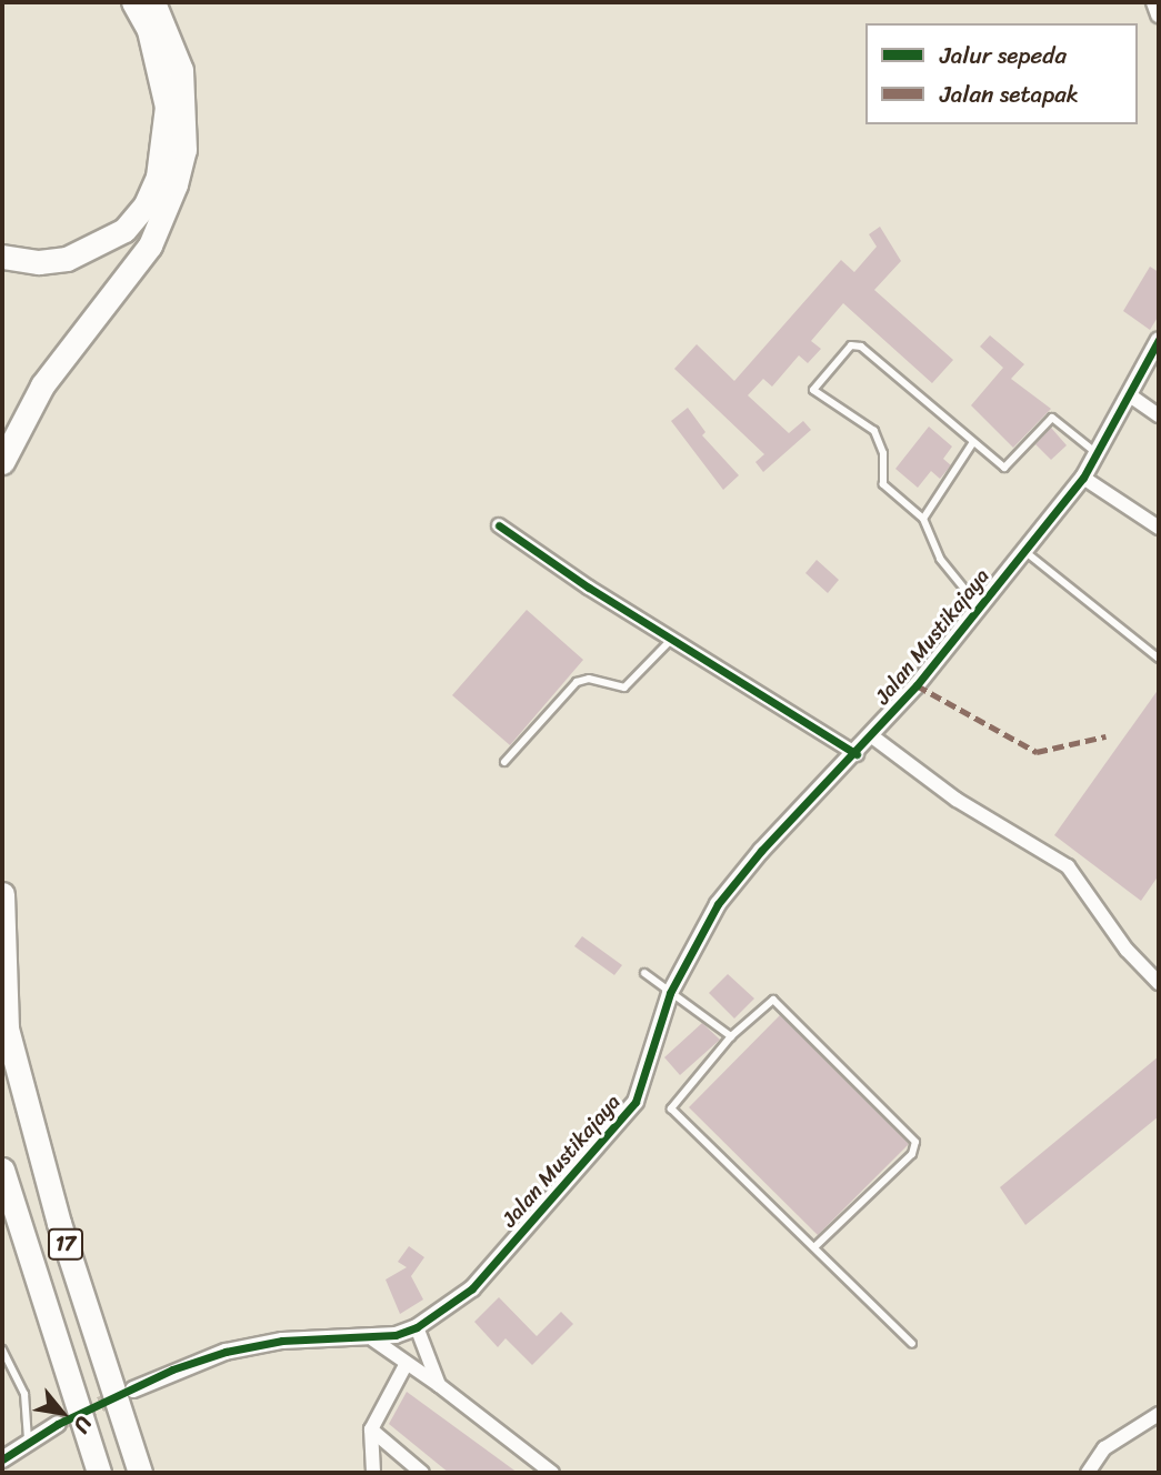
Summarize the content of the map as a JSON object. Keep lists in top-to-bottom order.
{
  "streets": {
    "highway": ["17"],
    "street": ["Jalan Mustikajaya"]
  },
  "legend": ["Jalur sepeda", "Jalan setapak"],
  "north": "bottom right"
}
